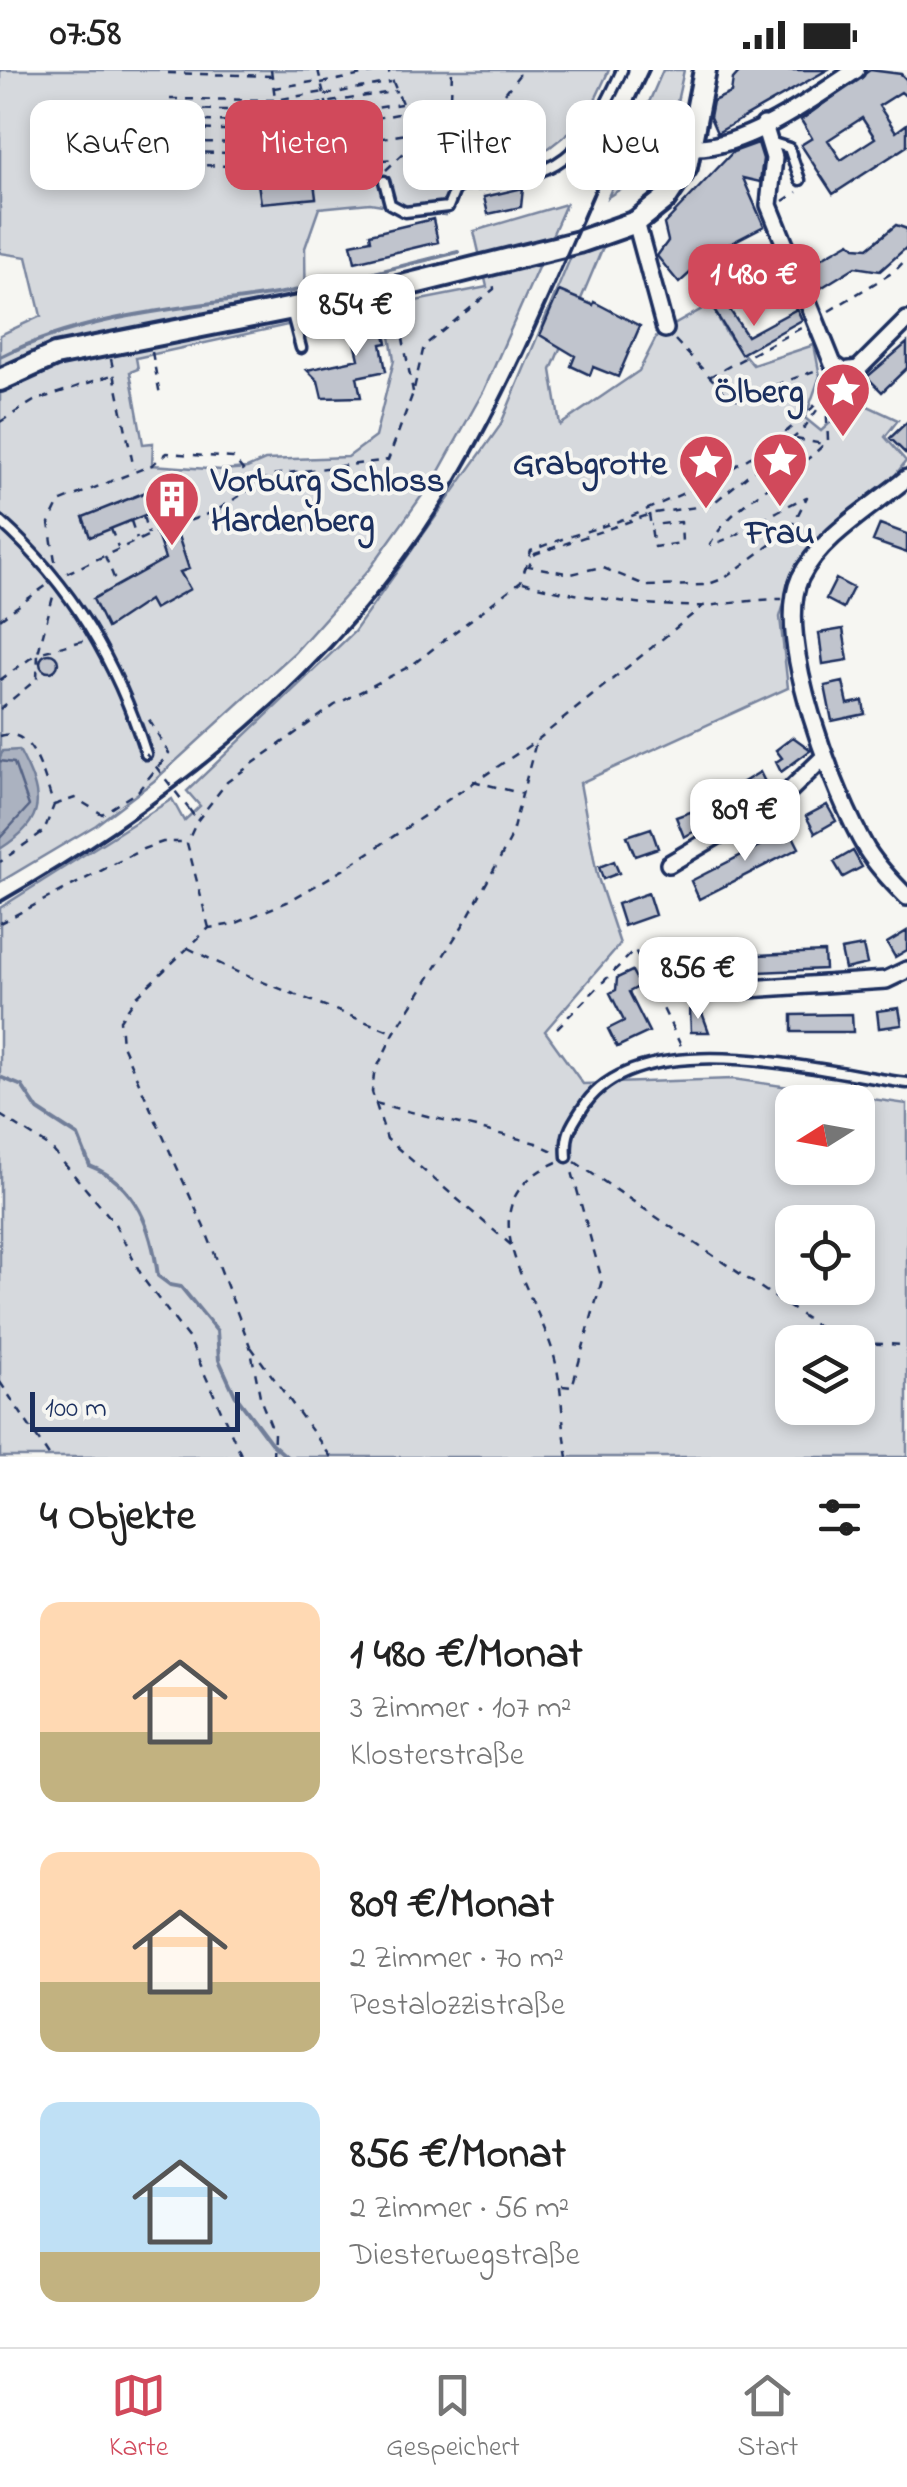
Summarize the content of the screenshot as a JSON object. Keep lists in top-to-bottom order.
{
  "places": {
    "place": ["Ölberg", "Frau", "Grabgrotte"],
    "building": ["Vorburg Schloss Hardenberg"]
  },
  "scale_bar": "100 m",
  "north": "left",
  "page": {
    "status": "07:58",
    "chip": [
      "Kaufen",
      "Mieten",
      "Filter",
      "Neu"
    ],
    "price": [
      "1 480 €",
      "854 €",
      "809 €",
      "856 €"
    ],
    "scale": "100 m",
    "heading": "4 Objekte",
    "list": [
      {
        "name": "1 480 €/Monat",
        "note": "3 Zimmer · 107 m² · Klosterstraße"
      },
      {
        "name": "809 €/Monat",
        "note": "2 Zimmer · 70 m² · Pestalozzistraße"
      },
      {
        "name": "856 €/Monat",
        "note": "2 Zimmer · 56 m² · Diesterwegstraße"
      }
    ],
    "tabs": ["Karte", "Gespeichert", "Start"]
  }
}
